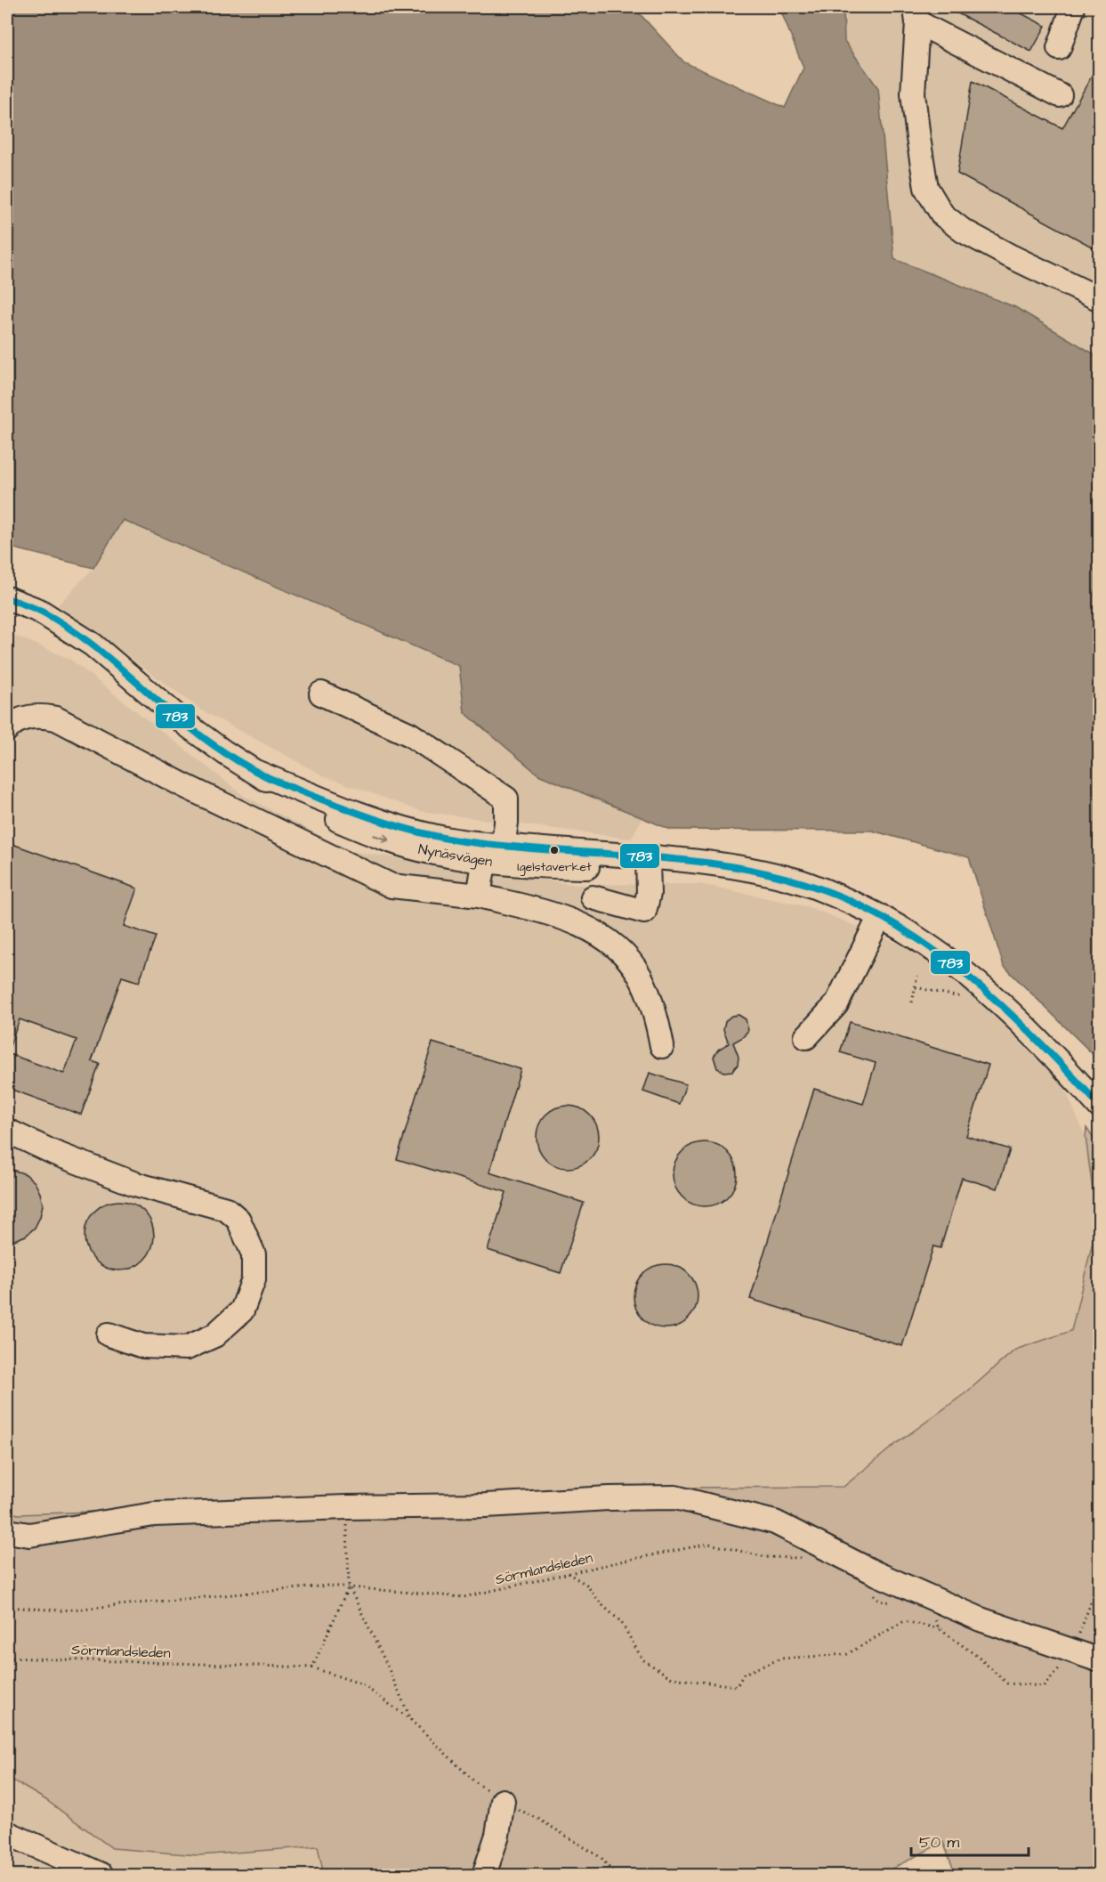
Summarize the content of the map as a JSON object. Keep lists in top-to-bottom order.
{
  "streets": {
    "street": ["Nynäsvägen"],
    "path": ["Sörmlandsleden"]
  },
  "places": ["Igelstaverket"],
  "lines": ["transit line 783"],
  "scale_bar": "50 m"
}
